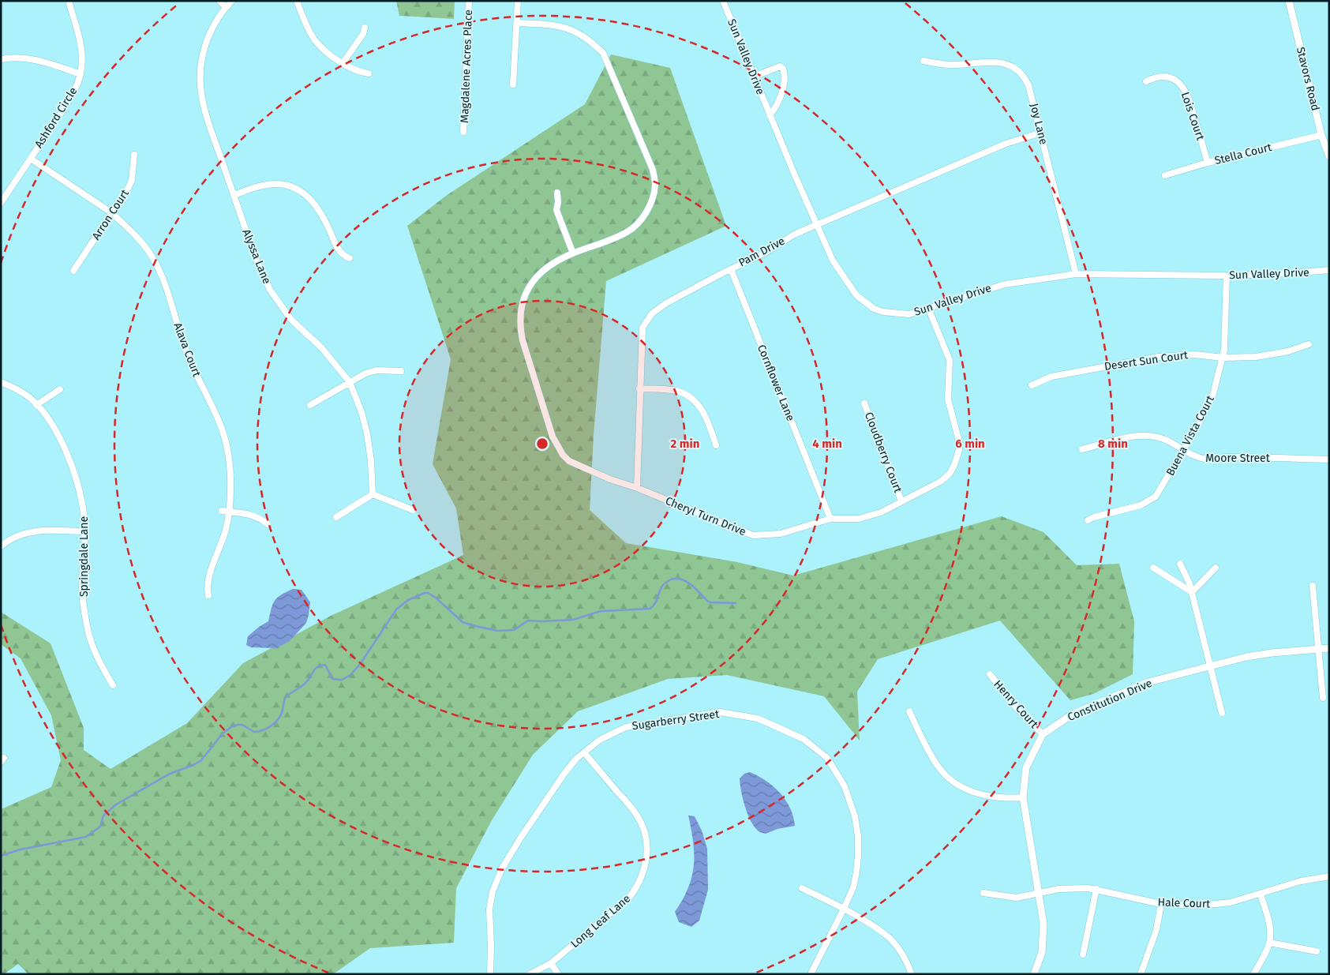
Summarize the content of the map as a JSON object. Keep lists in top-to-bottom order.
{
  "streets": {
    "street": [
      "Sun Valley Drive",
      "Magdalene Acres Place",
      "Stavors Road",
      "Lois Court",
      "Ashford Circle",
      "Joy Lane",
      "Stella Court",
      "Arron Court",
      "Pam Drive",
      "Alyssa Lane",
      "Alava Court",
      "Desert Sun Court",
      "Cornflower Lane",
      "Buena Vista Court",
      "Cloudberry Court",
      "Moore Street",
      "Cheryl Turn Drive",
      "Springdale Lane",
      "Constitution Drive",
      "Henry Court",
      "Sugarberry Street",
      "Hale Court",
      "Long Leaf Lane"
    ]
  },
  "crossings": [
    ["Sun Valley Drive", "Joy Lane"],
    ["Sun Valley Drive", "Pam Drive"],
    ["Sun Valley Drive", "Buena Vista Court"],
    ["Sun Valley Drive", "Cheryl Turn Drive"],
    ["Stavors Road", "Stella Court"],
    ["Lois Court", "Stella Court"],
    ["Ashford Circle", "Alava Court"],
    ["Joy Lane", "Pam Drive"],
    ["Arron Court", "Alava Court"],
    ["Pam Drive", "Cornflower Lane"],
    ["Pam Drive", "Cheryl Turn Drive"],
    ["Desert Sun Court", "Buena Vista Court"],
    ["Cornflower Lane", "Cheryl Turn Drive"],
    ["Buena Vista Court", "Moore Street"],
    ["Cloudberry Court", "Cheryl Turn Drive"],
    ["Constitution Drive", "Henry Court"],
    ["Constitution Drive", "Hale Court"],
    ["Sugarberry Street", "Long Leaf Lane"]
  ],
  "rings": [
    "2 min",
    "4 min",
    "6 min",
    "8 min"
  ]
}
